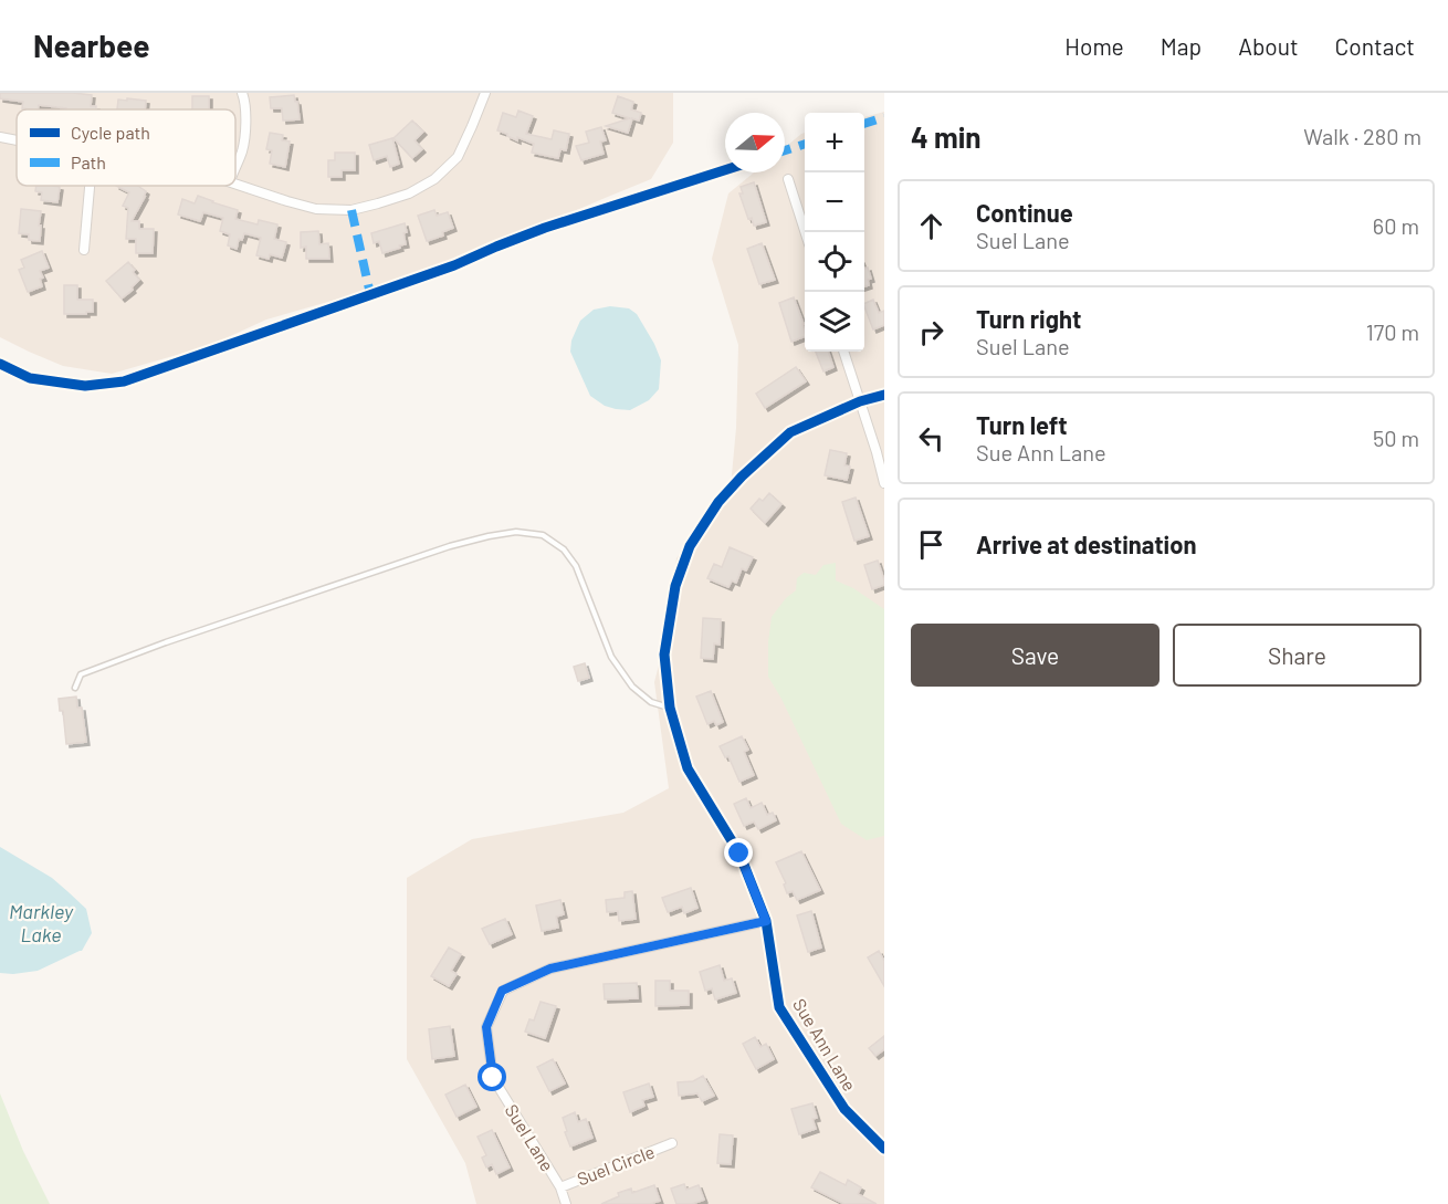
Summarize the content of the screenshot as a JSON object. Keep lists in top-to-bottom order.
{
  "streets": {
    "street": ["Sue Ann Lane", "Suel Lane", "Suel Circle"]
  },
  "crossings": [
    ["Sue Ann Lane", "Suel Lane"],
    ["Suel Lane", "Suel Circle"]
  ],
  "water": ["Markley Lake"],
  "legend": ["Cycle path", "Path"],
  "north": "right",
  "page": {
    "header": "Nearbee",
    "nav": [
      "Home",
      "Map",
      "About",
      "Contact"
    ],
    "heading": ["4 min", "Walk · 280 m"],
    "map_buttons": ["+", "−"],
    "list": [
      ["Continue", "Suel Lane", "60 m"],
      ["Turn right", "Suel Lane", "170 m"],
      ["Turn left", "Sue Ann Lane", "50 m"],
      "Arrive at destination"
    ],
    "buttons": ["Save", "Share"]
  }
}
